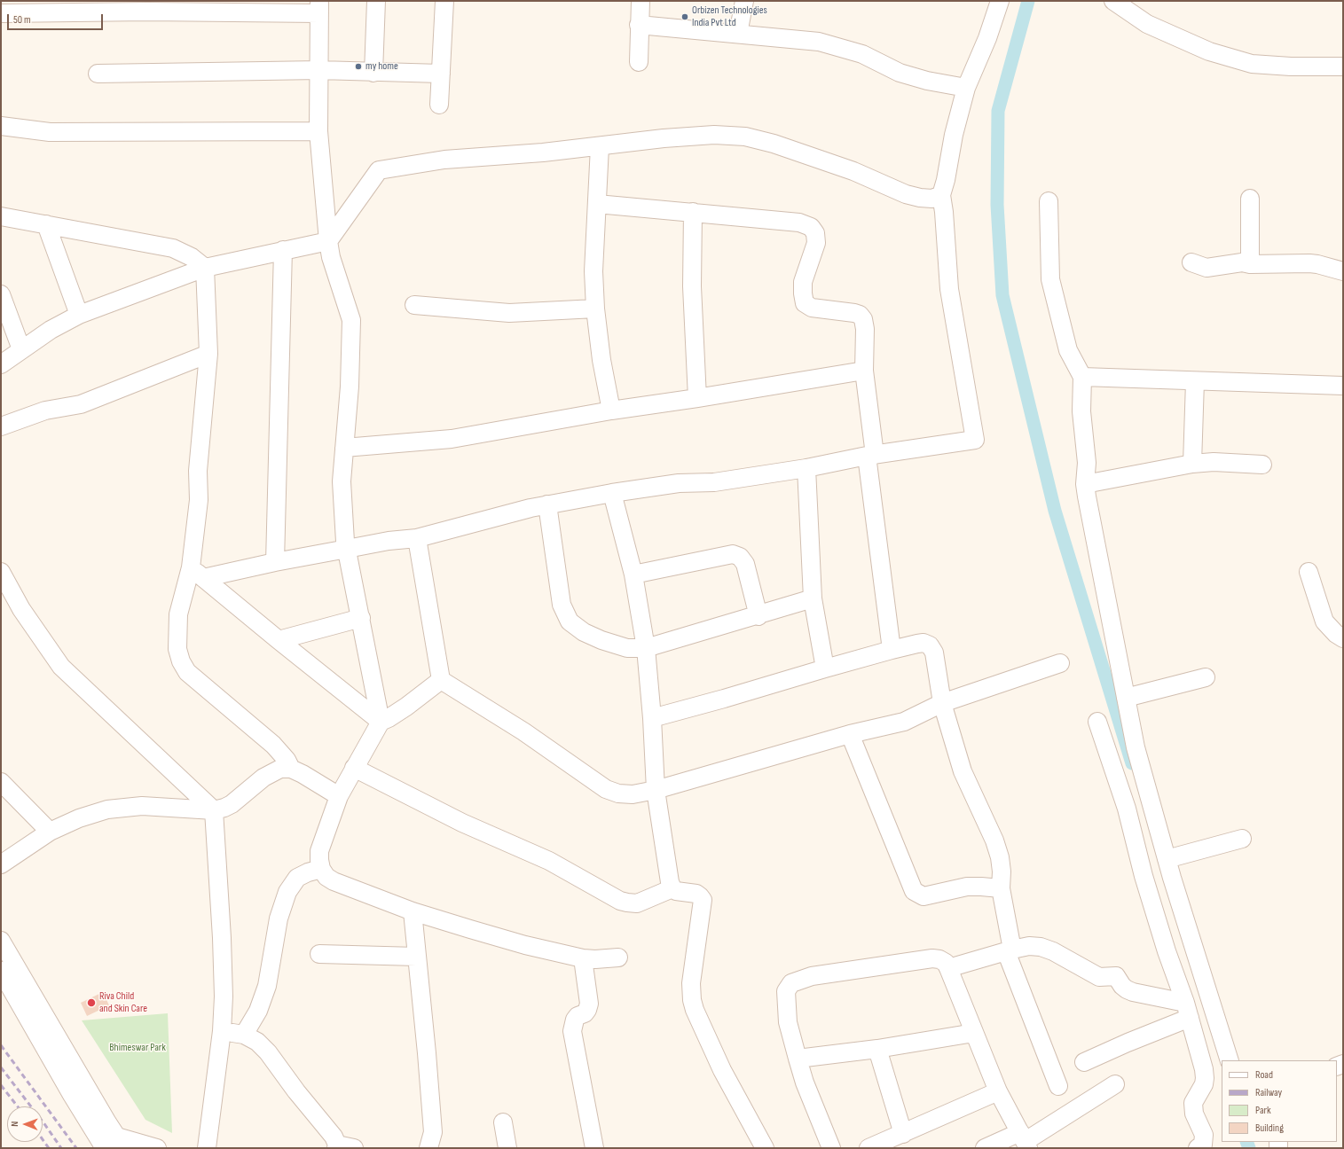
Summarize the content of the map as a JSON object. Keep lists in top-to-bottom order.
{
  "parks": ["Bhimeswar Park"],
  "places": ["Orbizen Technologies India Pvt Ltd", "my home", "Riva Child and Skin Care"],
  "legend": [
    "Road",
    "Railway",
    "Park",
    "Building"
  ],
  "scale_bar": "50 m",
  "north": "left"
}
